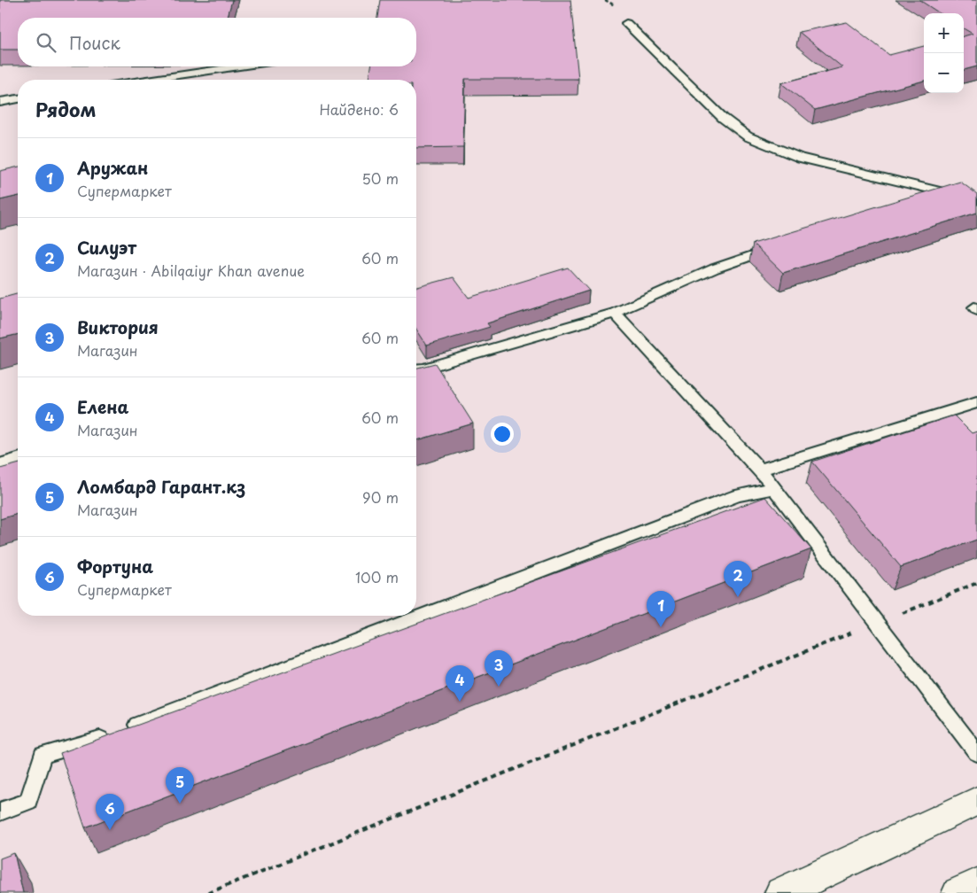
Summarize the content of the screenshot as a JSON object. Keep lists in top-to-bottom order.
{
  "page": {
    "map_buttons": ["+", "−"],
    "search": "Поиск",
    "heading": ["Рядом", "Найдено: 6"],
    "list": [
      {
        "mark": "1",
        "name": "Аружан",
        "note": "Супермаркет",
        "value": "50 m"
      },
      {
        "mark": "2",
        "name": "Силуэт",
        "note": "Магазин · Abilqaiyr Khan avenue",
        "value": "60 m"
      },
      {
        "mark": "3",
        "name": "Виктория",
        "note": "Магазин",
        "value": "60 m"
      },
      {
        "mark": "4",
        "name": "Елена",
        "note": "Магазин",
        "value": "60 m"
      },
      {
        "mark": "5",
        "name": "Ломбард Гарант.кз",
        "note": "Магазин",
        "value": "90 m"
      },
      {
        "mark": "6",
        "name": "Фортуна",
        "note": "Супермаркет",
        "value": "100 m"
      }
    ],
    "pins": [
      "2",
      "1",
      "3",
      "4",
      "5",
      "6"
    ]
  }
}
